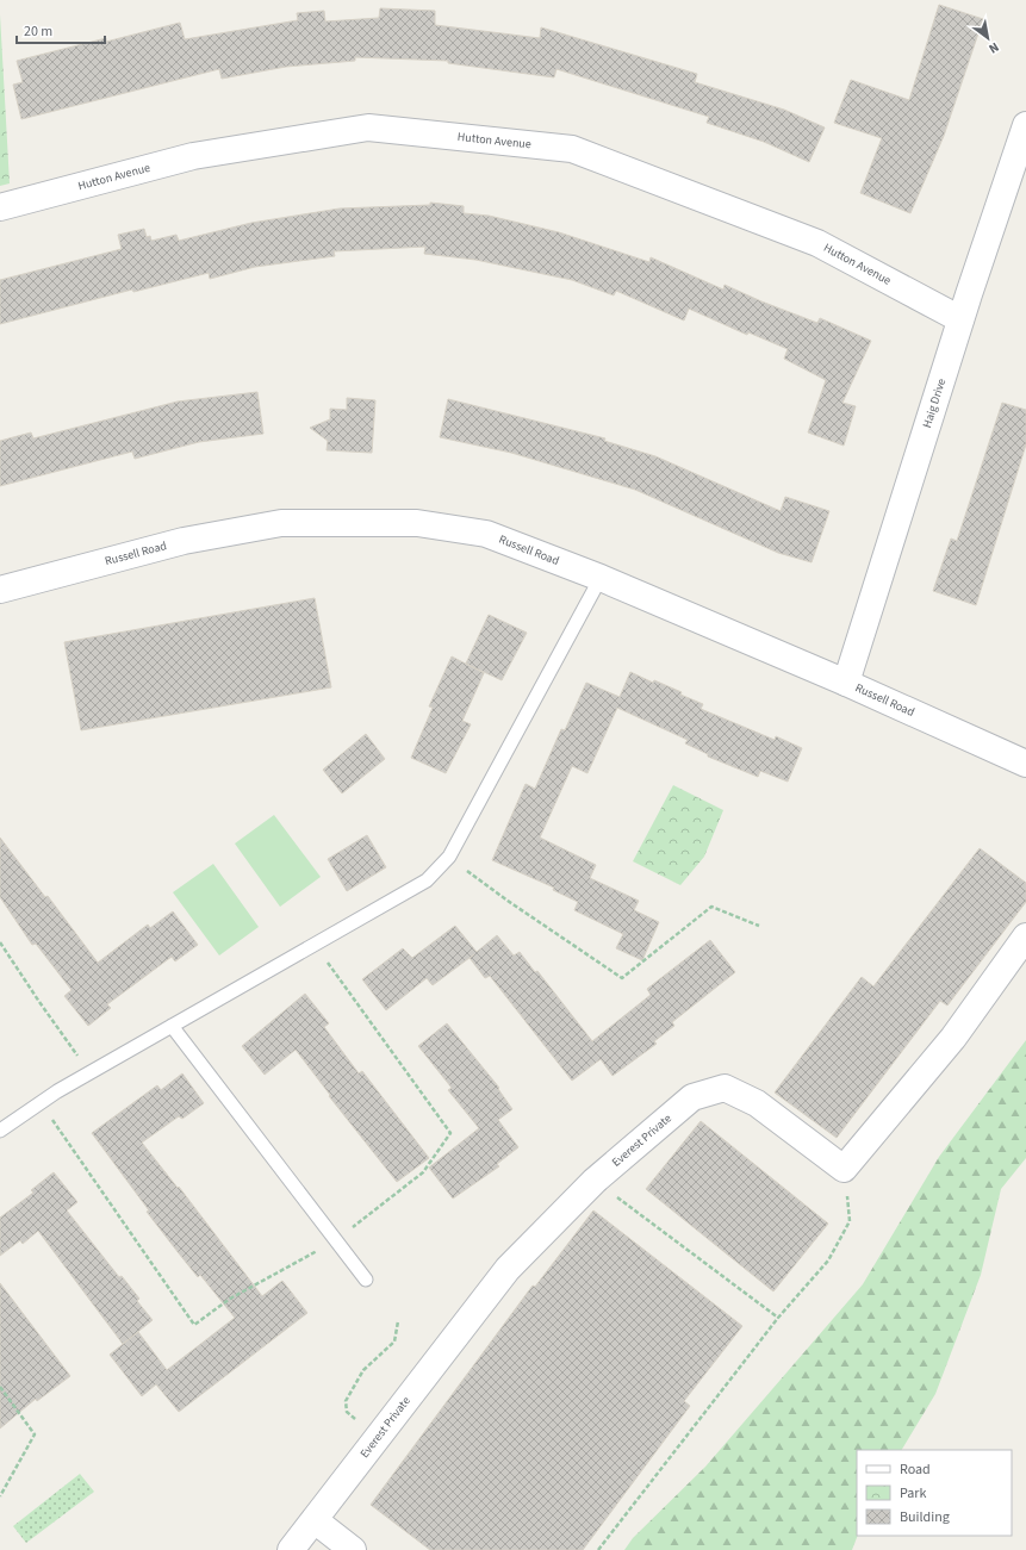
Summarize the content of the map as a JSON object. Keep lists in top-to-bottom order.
{
  "streets": {
    "street": [
      "Hutton Avenue",
      "Haig Drive",
      "Russell Road",
      "Everest Private"
    ]
  },
  "crossings": [
    ["Hutton Avenue", "Haig Drive"],
    ["Haig Drive", "Russell Road"]
  ],
  "legend": ["Road", "Park", "Building"],
  "scale_bar": "20 m",
  "north": "bottom right"
}
